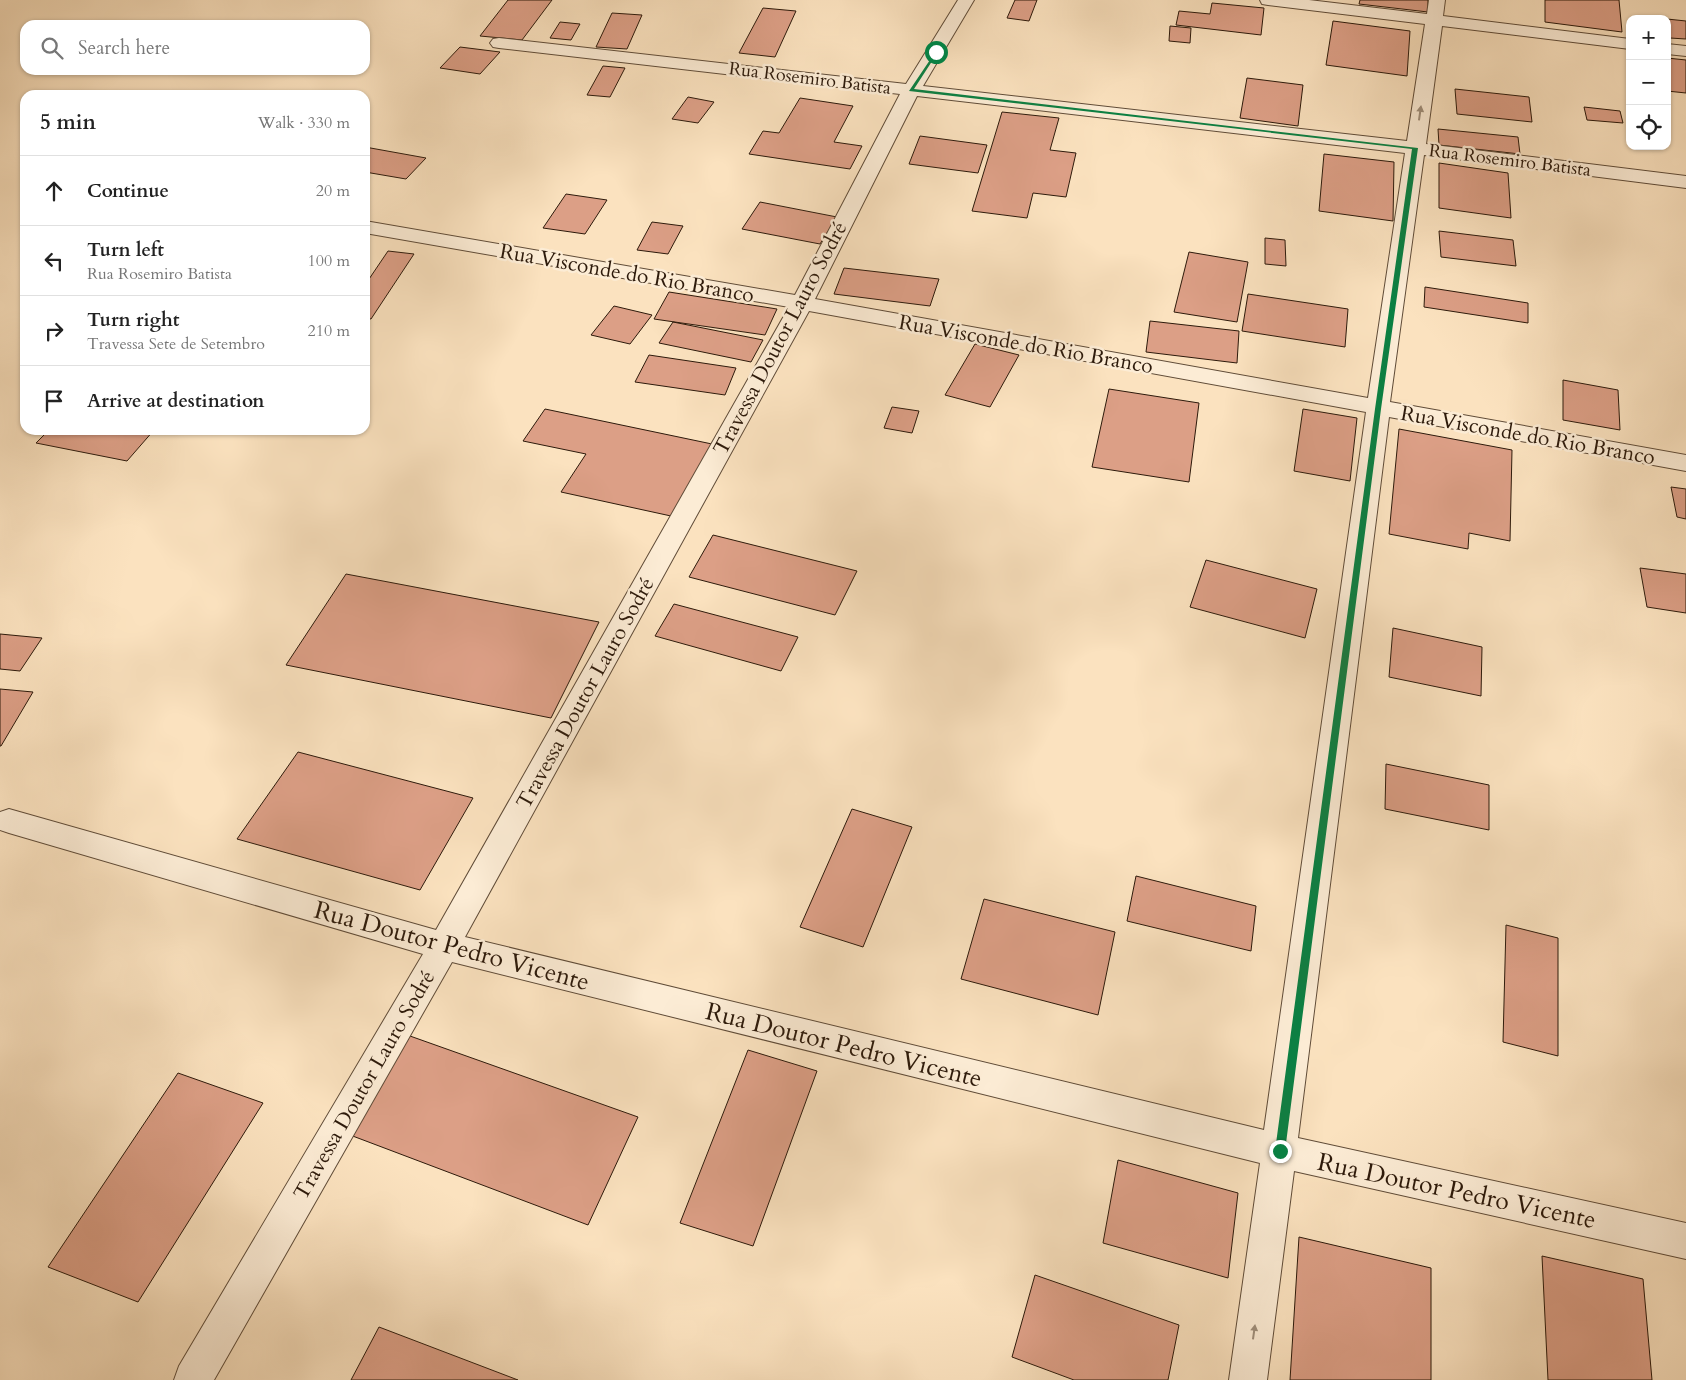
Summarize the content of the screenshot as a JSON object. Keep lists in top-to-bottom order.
{
  "streets": {
    "street": [
      "Rua Rosemiro Batista",
      "Rua Visconde do Rio Branco",
      "Travessa Doutor Lauro Sodré",
      "Rua Doutor Pedro Vicente"
    ]
  },
  "crossings": [
    ["Rua Rosemiro Batista", "Travessa Doutor Lauro Sodré"],
    ["Rua Visconde do Rio Branco", "Travessa Doutor Lauro Sodré"],
    ["Travessa Doutor Lauro Sodré", "Rua Doutor Pedro Vicente"]
  ],
  "page": {
    "map_buttons": ["+", "−"],
    "search": "Search here",
    "heading": ["5 min", "Walk · 330 m"],
    "list": [
      ["Continue", "20 m"],
      ["Turn left", "Rua Rosemiro Batista", "100 m"],
      ["Turn right", "Travessa Sete de Setembro", "210 m"],
      "Arrive at destination"
    ]
  }
}
